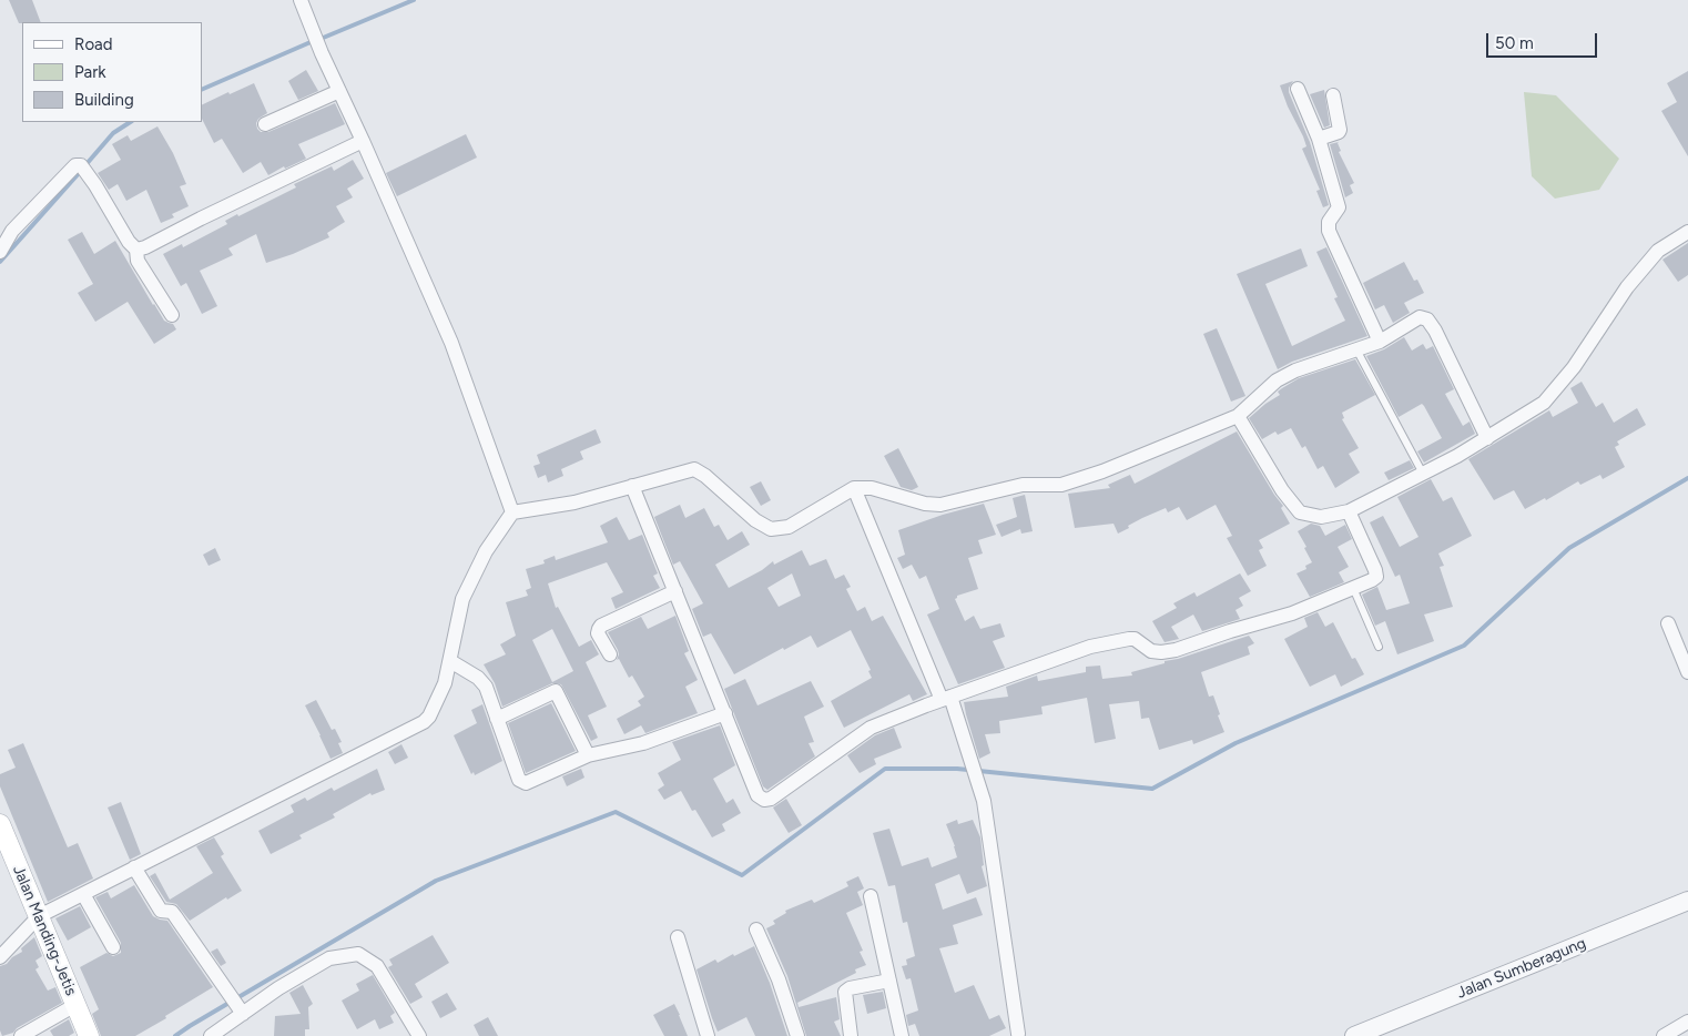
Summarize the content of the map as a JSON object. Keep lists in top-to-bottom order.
{
  "streets": {
    "main road": ["Jalan Manding-Jetis"],
    "street": ["Jalan Sumberagung"]
  },
  "legend": ["Road", "Park", "Building"],
  "scale_bar": "50 m"
}
